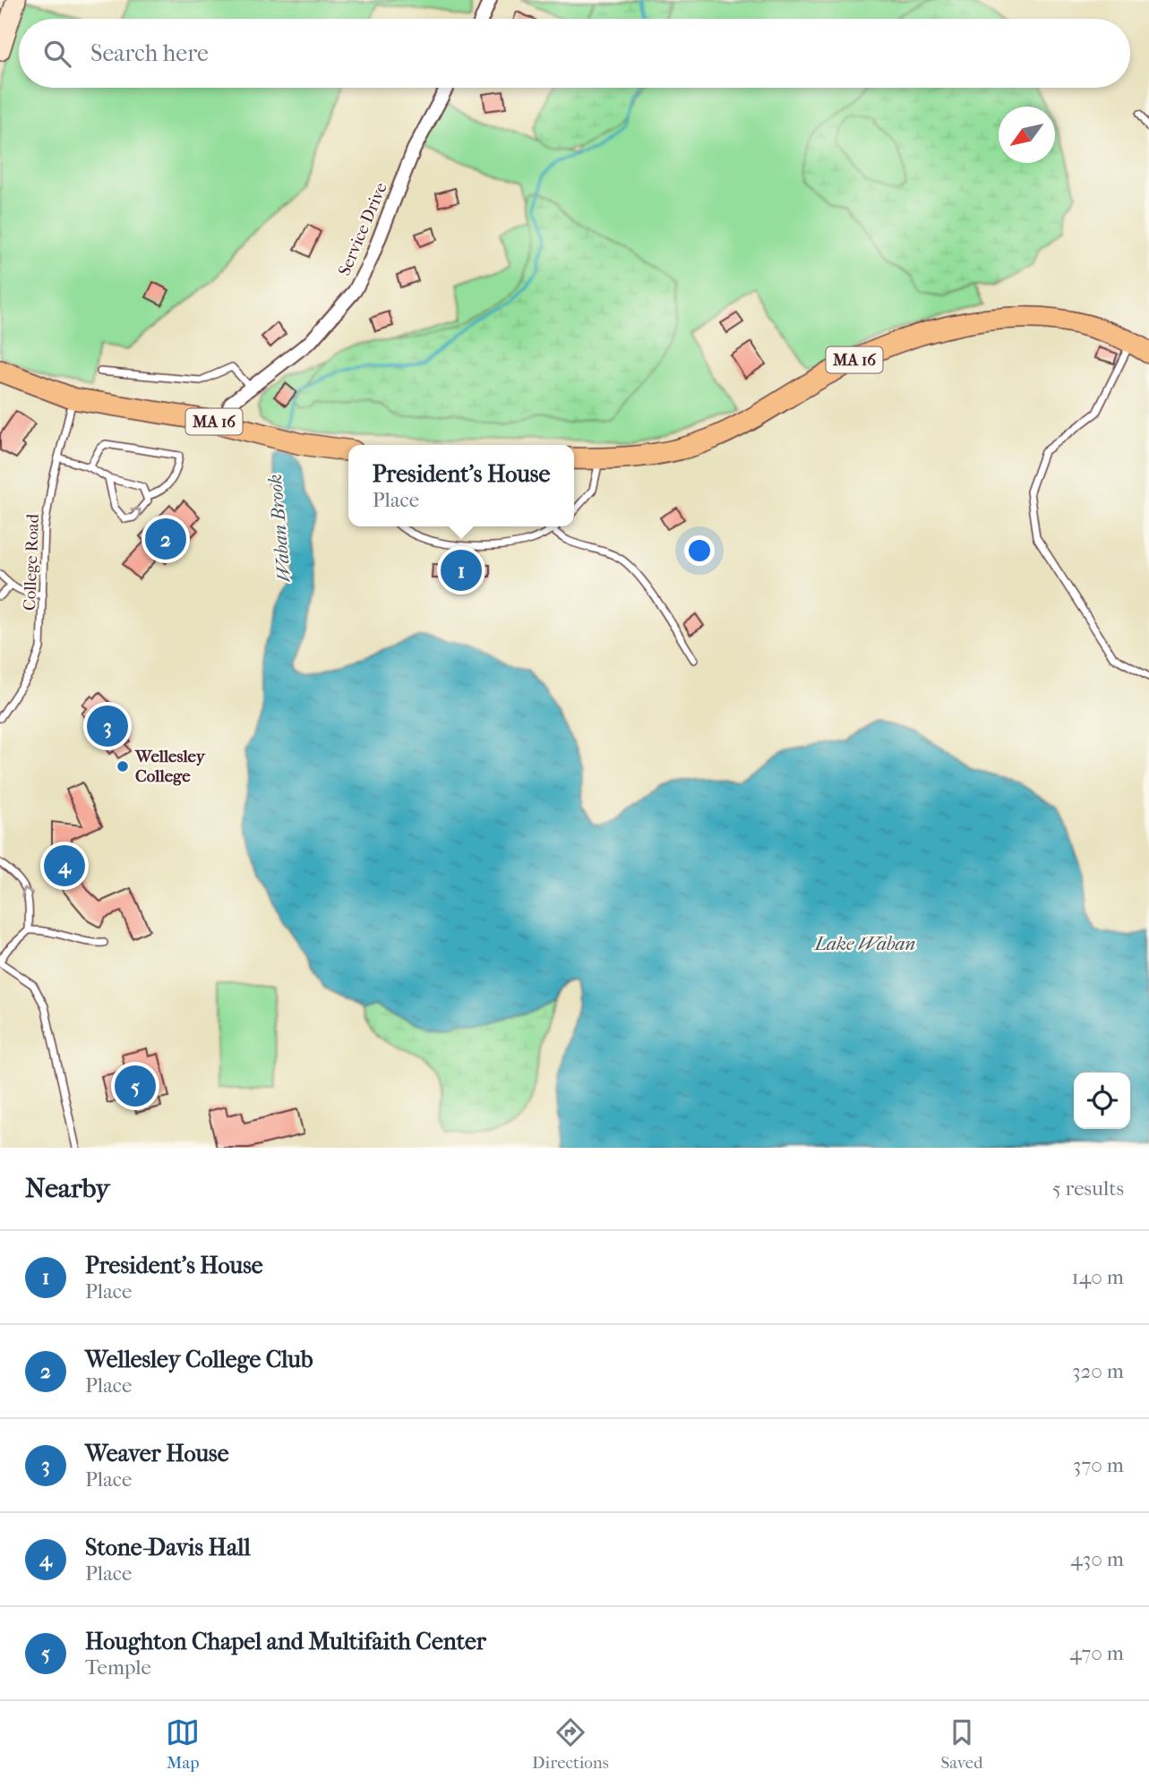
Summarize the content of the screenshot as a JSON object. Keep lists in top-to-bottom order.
{
  "streets": {
    "main road": ["MA 16"],
    "street": ["Service Drive"],
    "lane": ["College Road"]
  },
  "crossings": [
    ["Service Drive", "MA 16"],
    ["MA 16", "College Road"]
  ],
  "water": ["Waban Brook", "Lake Waban"],
  "places": ["Wellesley College"],
  "north": "bottom left",
  "page": {
    "search": "Search here",
    "popup": ["President's House", "Place"],
    "pins": [
      "2",
      "1",
      "3",
      "4",
      "5"
    ],
    "heading": ["Nearby", "5 results"],
    "list": [
      {
        "mark": "1",
        "name": "President's House",
        "note": "Place",
        "value": "140 m"
      },
      {
        "mark": "2",
        "name": "Wellesley College Club",
        "note": "Place",
        "value": "320 m"
      },
      {
        "mark": "3",
        "name": "Weaver House",
        "note": "Place",
        "value": "370 m"
      },
      {
        "mark": "4",
        "name": "Stone-Davis Hall",
        "note": "Place",
        "value": "430 m"
      },
      {
        "mark": "5",
        "name": "Houghton Chapel and Multifaith Center",
        "note": "Temple",
        "value": "470 m"
      }
    ],
    "nav": ["Map", "Directions", "Saved"]
  }
}
